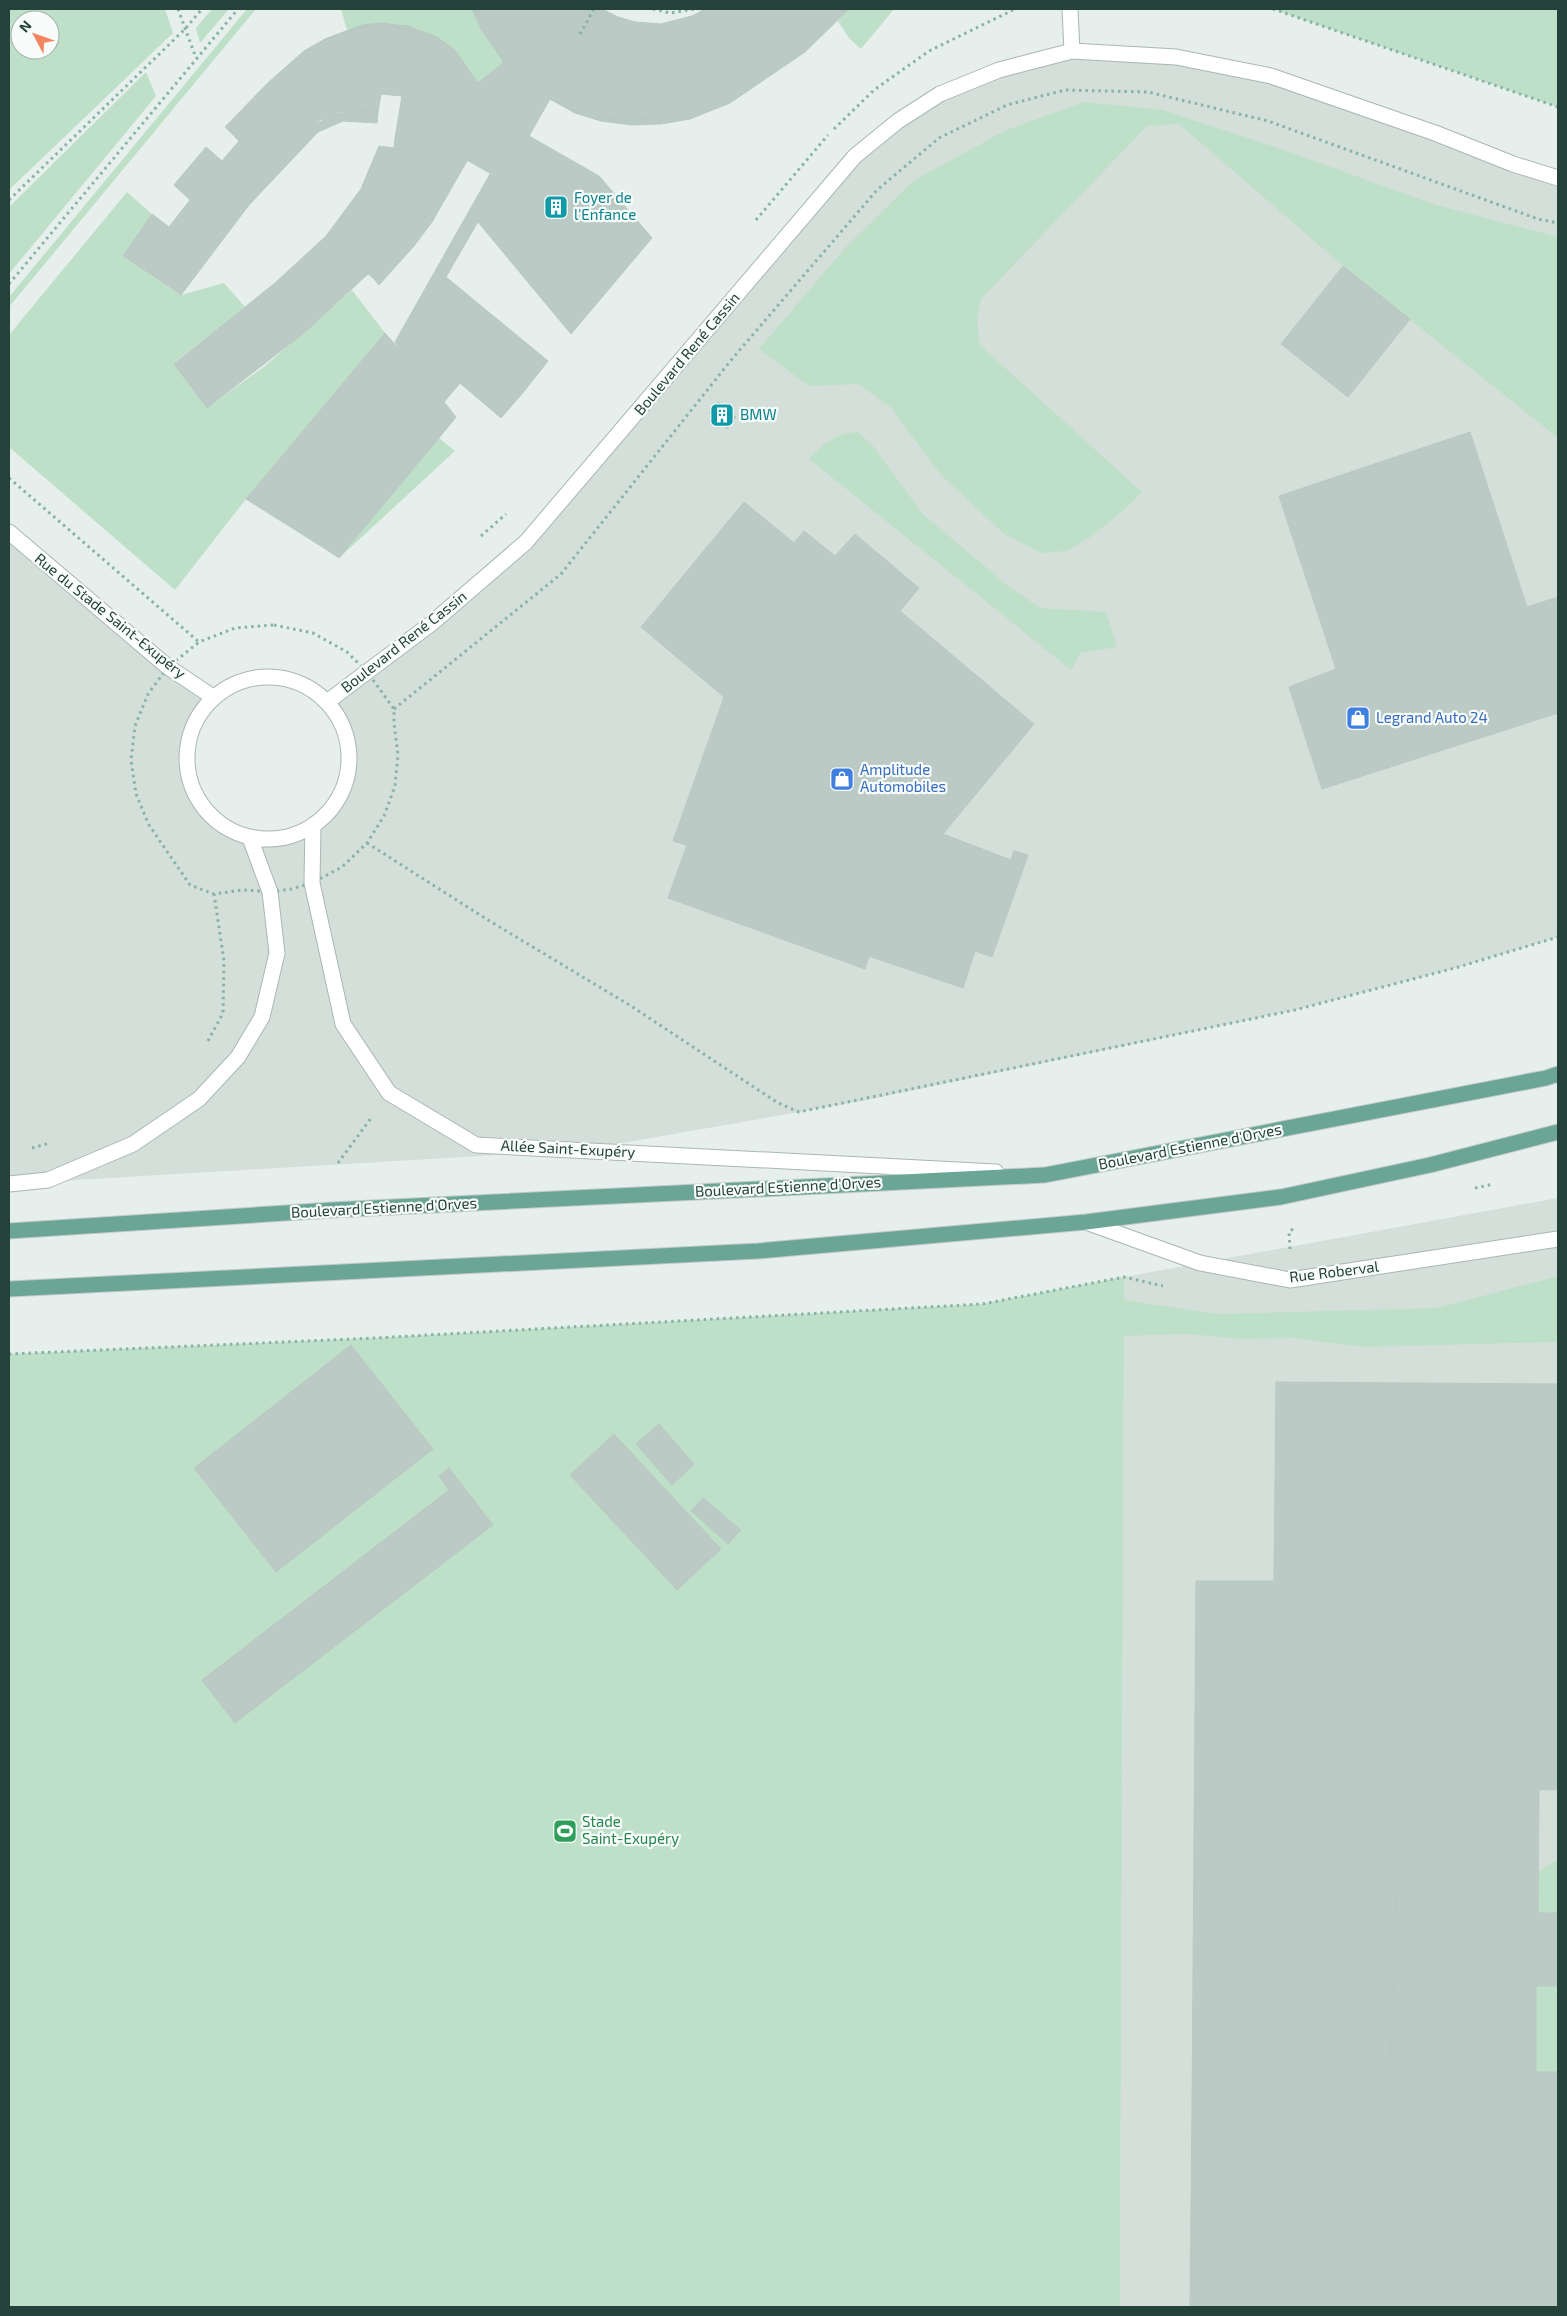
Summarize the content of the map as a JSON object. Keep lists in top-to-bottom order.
{
  "streets": {
    "main road": ["Boulevard Estienne d'Orves"],
    "street": [
      "Boulevard René Cassin",
      "Rue du Stade Saint-Exupéry",
      "Allée Saint-Exupéry",
      "Rue Roberval"
    ]
  },
  "crossings": [
    ["Boulevard René Cassin", "Rue du Stade Saint-Exupéry"],
    ["Boulevard René Cassin", "Allée Saint-Exupéry"],
    ["Rue du Stade Saint-Exupéry", "Allée Saint-Exupéry"],
    ["Boulevard Estienne d'Orves", "Allée Saint-Exupéry"]
  ],
  "places": {
    "building": ["Foyer de l'Enfance", "BMW"],
    "shop": ["Legrand Auto 24", "Amplitude Automobiles"],
    "sports": ["Stade Saint-Exupéry"]
  },
  "north": "top left"
}
